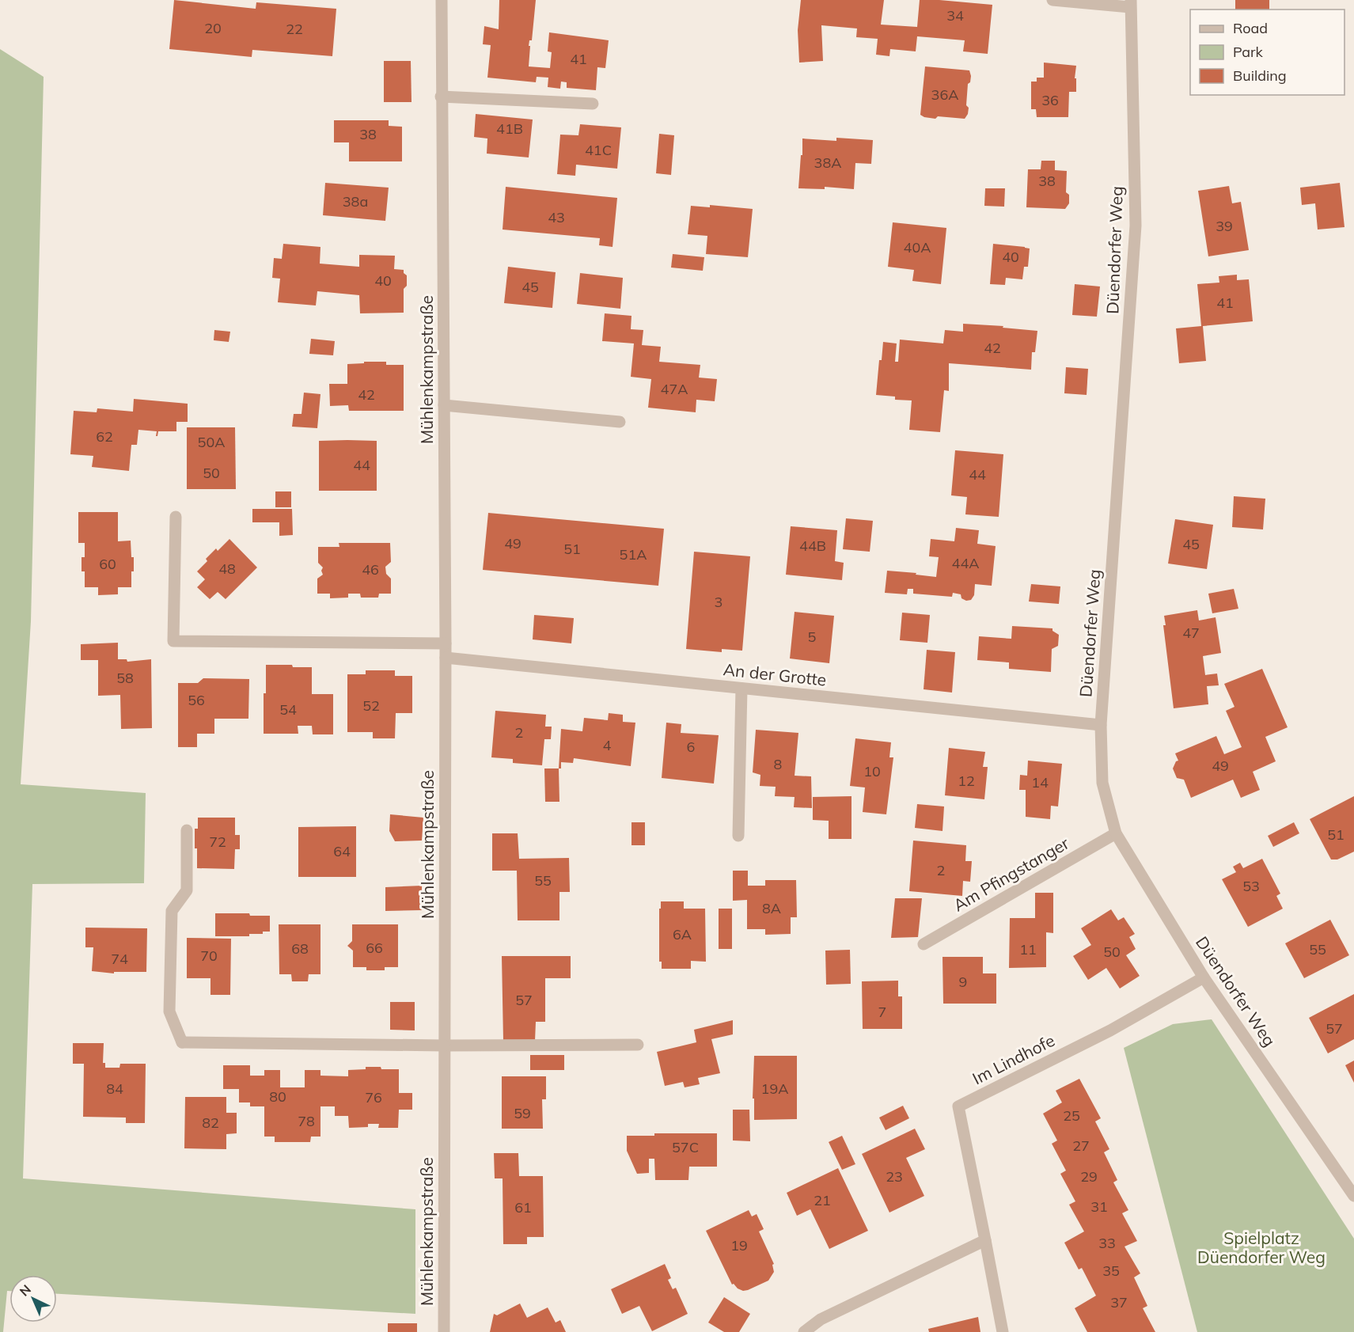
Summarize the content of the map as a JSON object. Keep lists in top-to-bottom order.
{
  "streets": {
    "street": [
      "Düendorfer Weg",
      "Mühlenkampstraße",
      "An der Grotte",
      "Am Pfingstanger",
      "Im Lindhofe"
    ]
  },
  "crossings": [
    ["Düendorfer Weg", "An der Grotte"],
    ["Düendorfer Weg", "Am Pfingstanger"],
    ["Düendorfer Weg", "Im Lindhofe"],
    ["Mühlenkampstraße", "An der Grotte"]
  ],
  "parks": ["Spielplatz Düendorfer Weg"],
  "house_numbers": [
    "34",
    "20",
    "22",
    "41",
    "36A",
    "36",
    "41B",
    "38",
    "41C",
    "38A",
    "38",
    "38a",
    "43",
    "39",
    "40A",
    "40",
    "40",
    "45",
    "41",
    "42",
    "47A",
    "42",
    "62",
    "50A",
    "44",
    "50",
    "44",
    "49",
    "45",
    "44B",
    "51",
    "51A",
    "44A",
    "60",
    "48",
    "46",
    "3",
    "47",
    "5",
    "58",
    "56",
    "52",
    "54",
    "2",
    "4",
    "6",
    "8",
    "49",
    "10",
    "12",
    "14",
    "51",
    "72",
    "64",
    "2",
    "55",
    "53",
    "8A",
    "6A",
    "66",
    "68",
    "11",
    "55",
    "50",
    "70",
    "74",
    "9",
    "57",
    "7",
    "57",
    "84",
    "19A",
    "80",
    "76",
    "59",
    "25",
    "78",
    "82",
    "27",
    "57C",
    "23",
    "29",
    "21",
    "31",
    "61",
    "33",
    "19",
    "35",
    "37"
  ],
  "legend": ["Road", "Park", "Building"],
  "north": "top left"
}
